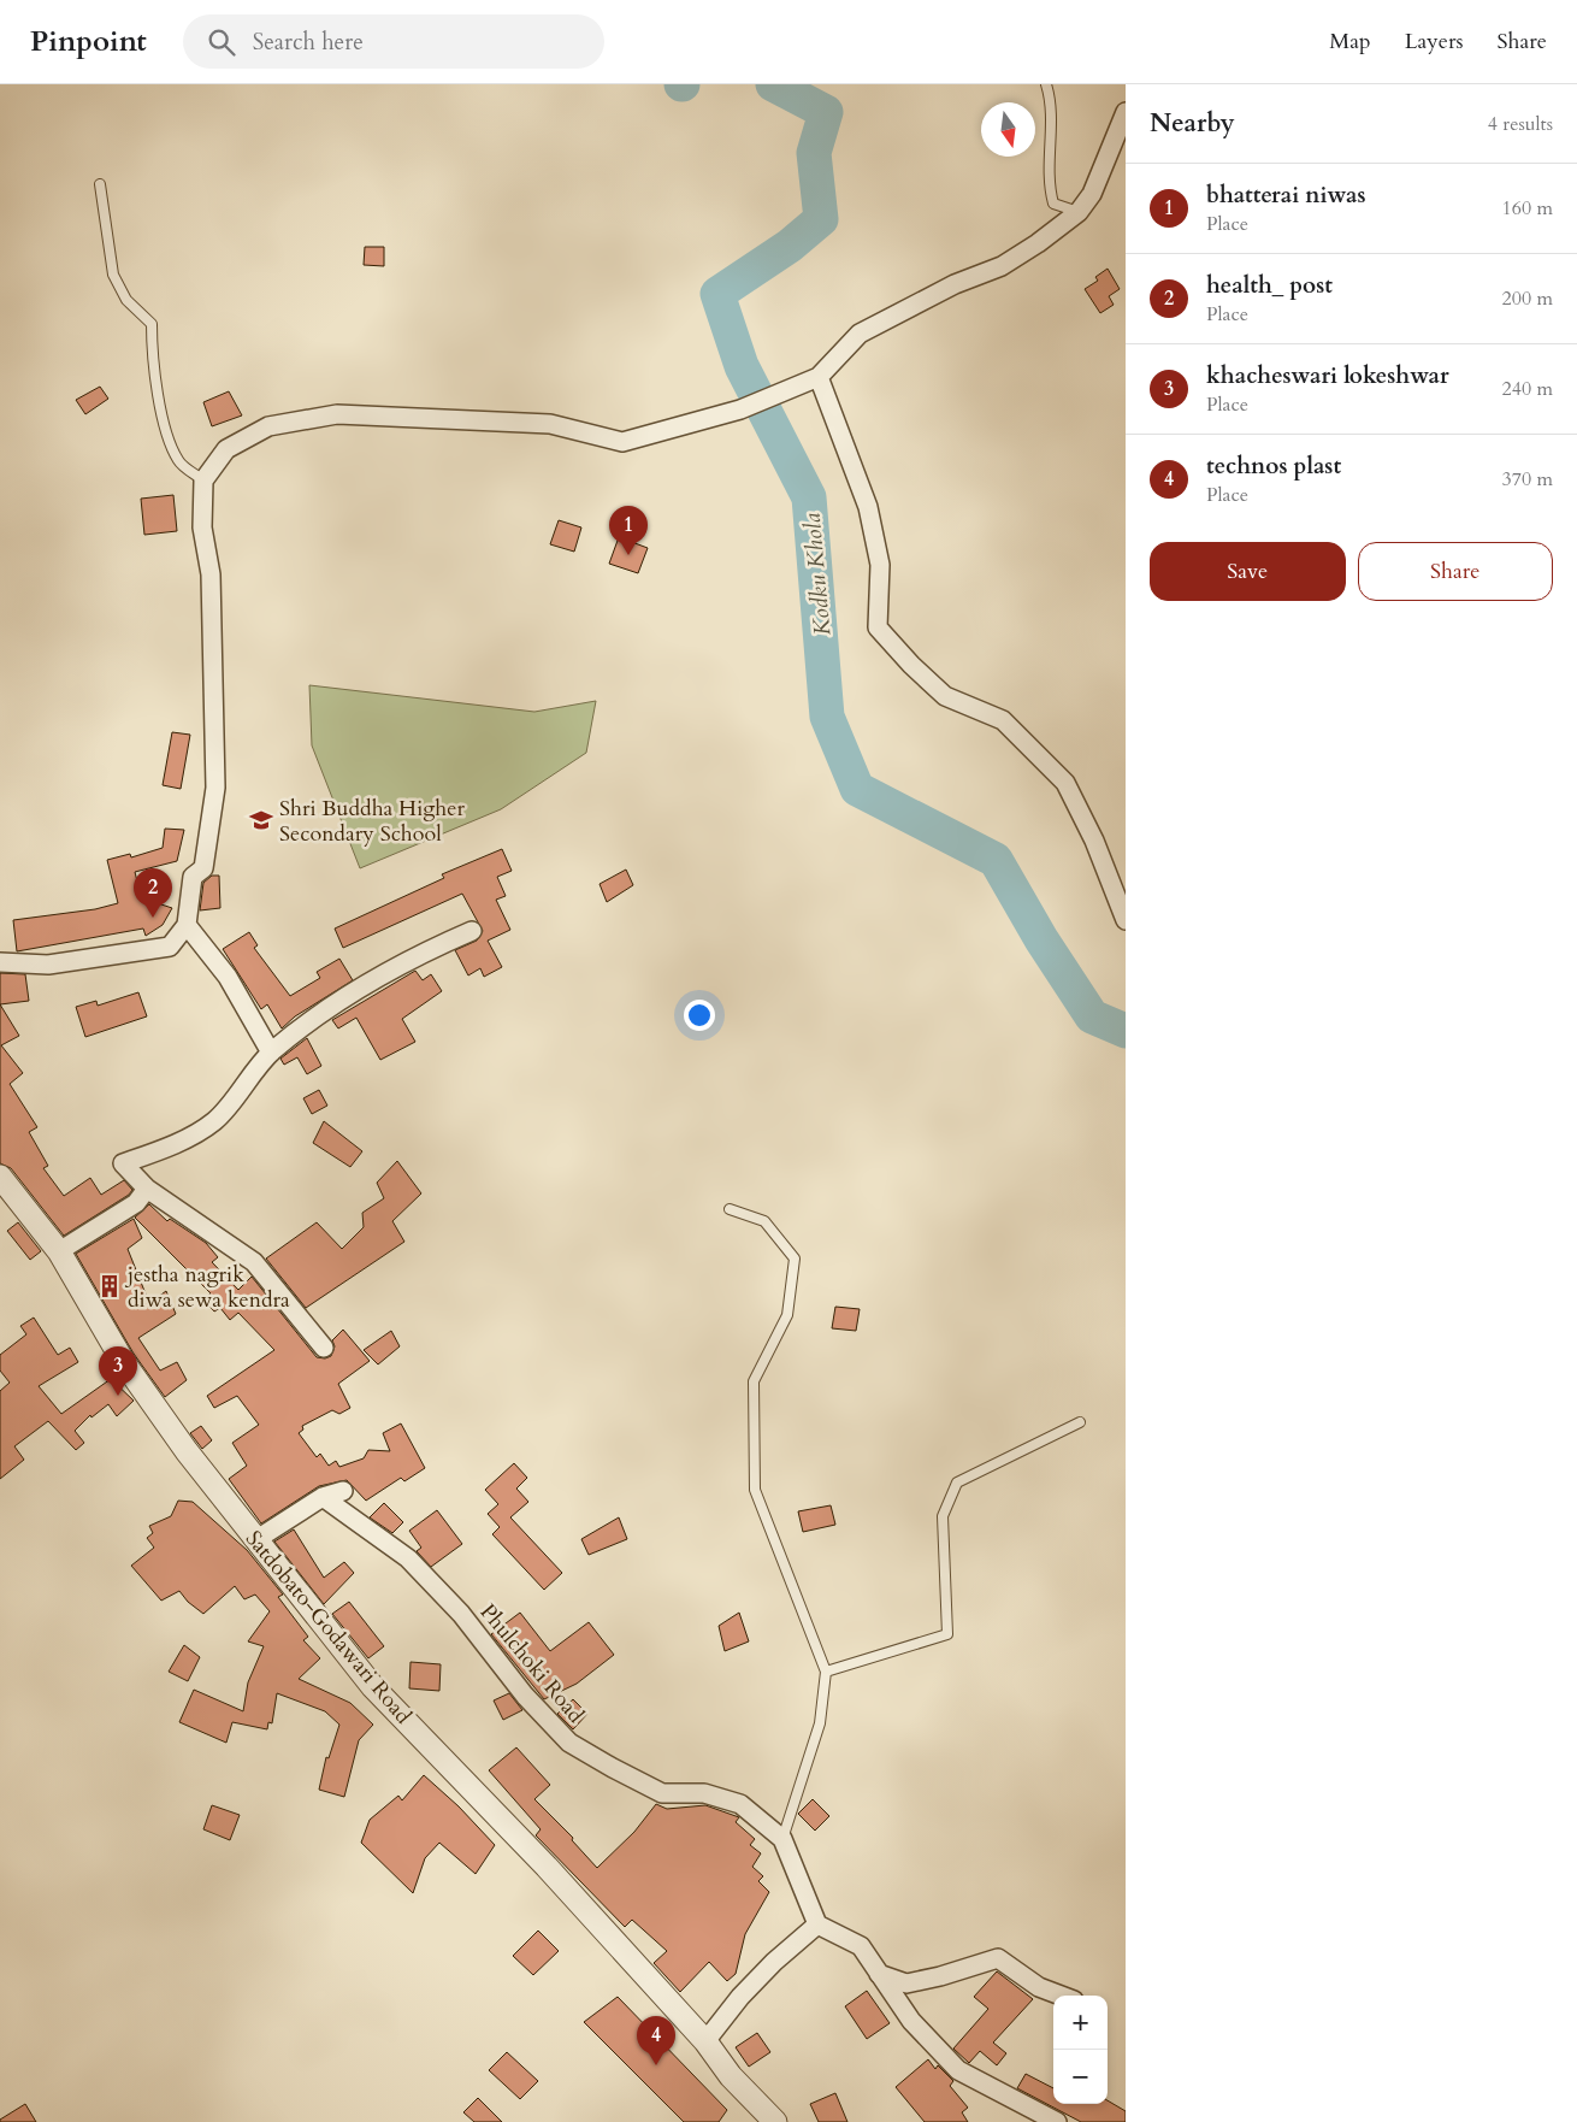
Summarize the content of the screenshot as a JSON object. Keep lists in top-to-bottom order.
{
  "streets": {
    "street": ["Satdobato-Godawari Road", "Phulchoki Road"]
  },
  "water": ["Kodku Khola"],
  "places": {
    "school or university": ["Shri Buddha Higher Secondary School"],
    "building": ["jestha nagrik diwa sewa kendra"]
  },
  "north": "bottom",
  "page": {
    "header": "Pinpoint",
    "search": "Search here",
    "nav": ["Map", "Layers", "Share"],
    "heading": ["Nearby", "4 results"],
    "list": [
      {
        "mark": "1",
        "name": "bhatterai niwas",
        "note": "Place",
        "value": "160 m"
      },
      {
        "mark": "2",
        "name": "health_ post",
        "note": "Place",
        "value": "200 m"
      },
      {
        "mark": "3",
        "name": "khacheswari lokeshwar",
        "note": "Place",
        "value": "240 m"
      },
      {
        "mark": "4",
        "name": "technos plast",
        "note": "Place",
        "value": "370 m"
      }
    ],
    "pins": [
      "1",
      "2",
      "3",
      "4"
    ],
    "buttons": ["Save", "Share"],
    "map_buttons": ["+", "−"]
  }
}
